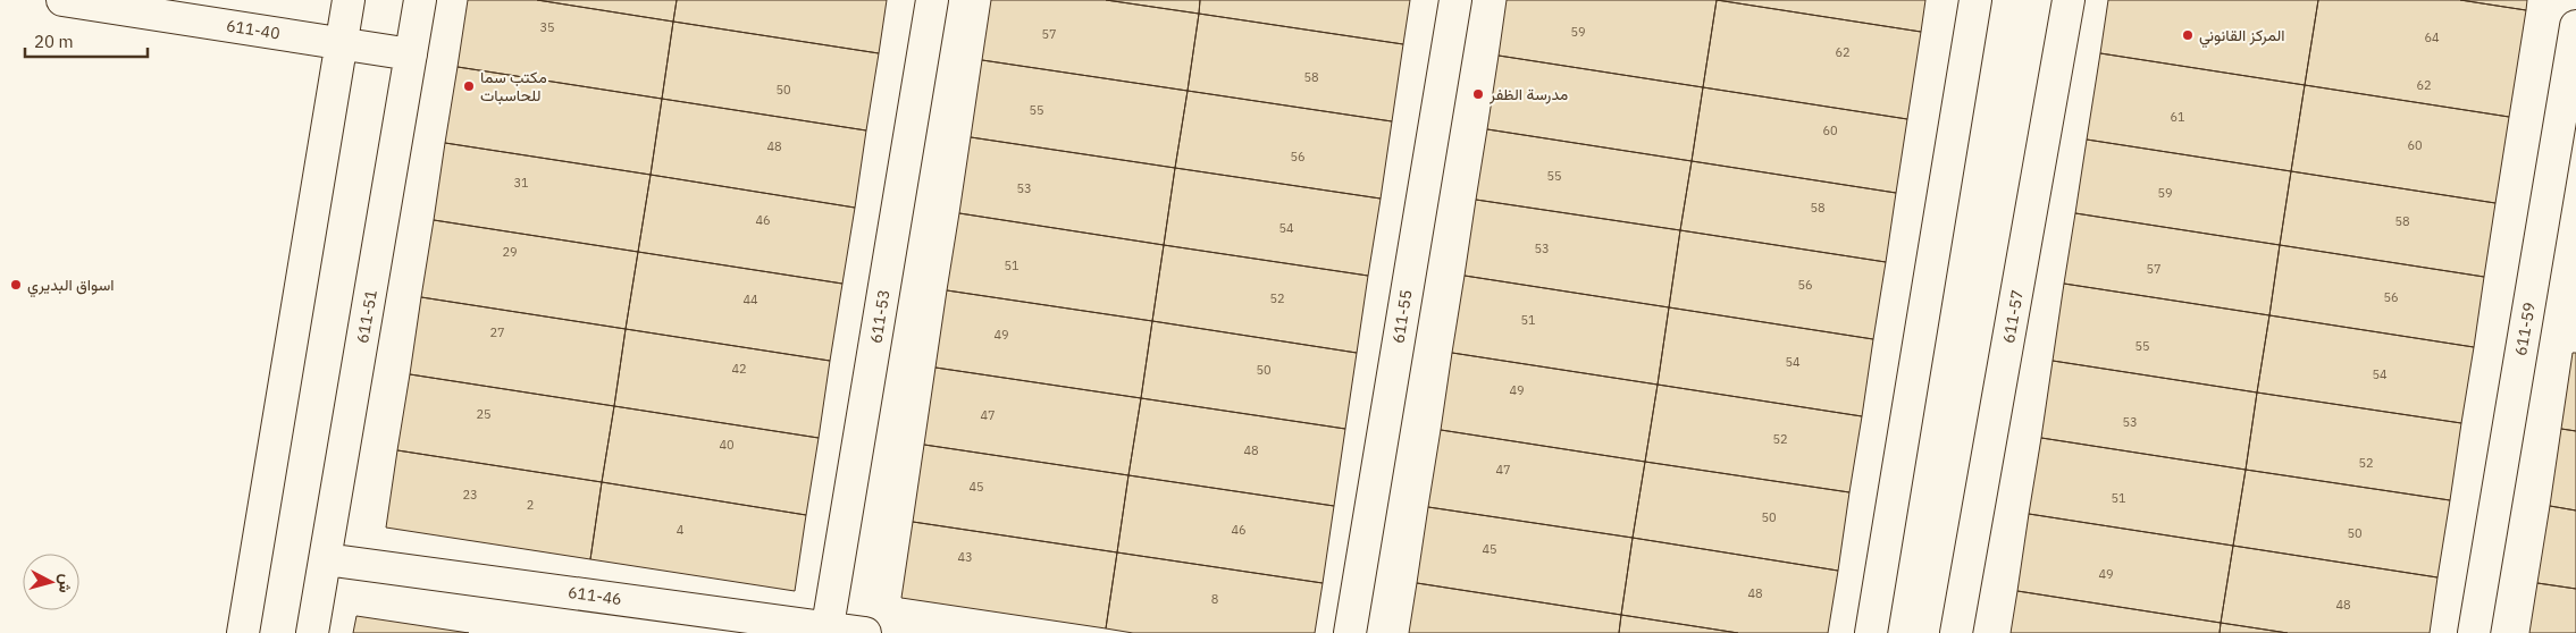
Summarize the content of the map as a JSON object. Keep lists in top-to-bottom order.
{
  "streets": {
    "street": [
      "611-40",
      "611-51",
      "611-53",
      "611-55",
      "611-57",
      "611-59",
      "611-46"
    ]
  },
  "crossings": [
    ["611-40", "611-51"],
    ["611-51", "611-46"],
    ["611-53", "611-46"]
  ],
  "places": [
    "المركز القانوني",
    "مكتب سما للحاسبات",
    "مدرسة الظفر",
    "اسواق البديري"
  ],
  "house_numbers": [
    "35",
    "59",
    "57",
    "64",
    "62",
    "58",
    "62",
    "50",
    "55",
    "61",
    "60",
    "60",
    "48",
    "56",
    "55",
    "31",
    "53",
    "59",
    "58",
    "46",
    "58",
    "54",
    "53",
    "29",
    "51",
    "57",
    "56",
    "56",
    "52",
    "44",
    "51",
    "27",
    "49",
    "55",
    "54",
    "42",
    "50",
    "54",
    "49",
    "25",
    "47",
    "53",
    "52",
    "40",
    "48",
    "52",
    "47",
    "45",
    "23",
    "51",
    "2",
    "50",
    "4",
    "46",
    "50",
    "45",
    "43",
    "49",
    "48",
    "8",
    "48"
  ],
  "scale_bar": "20 m",
  "north": "right"
}
